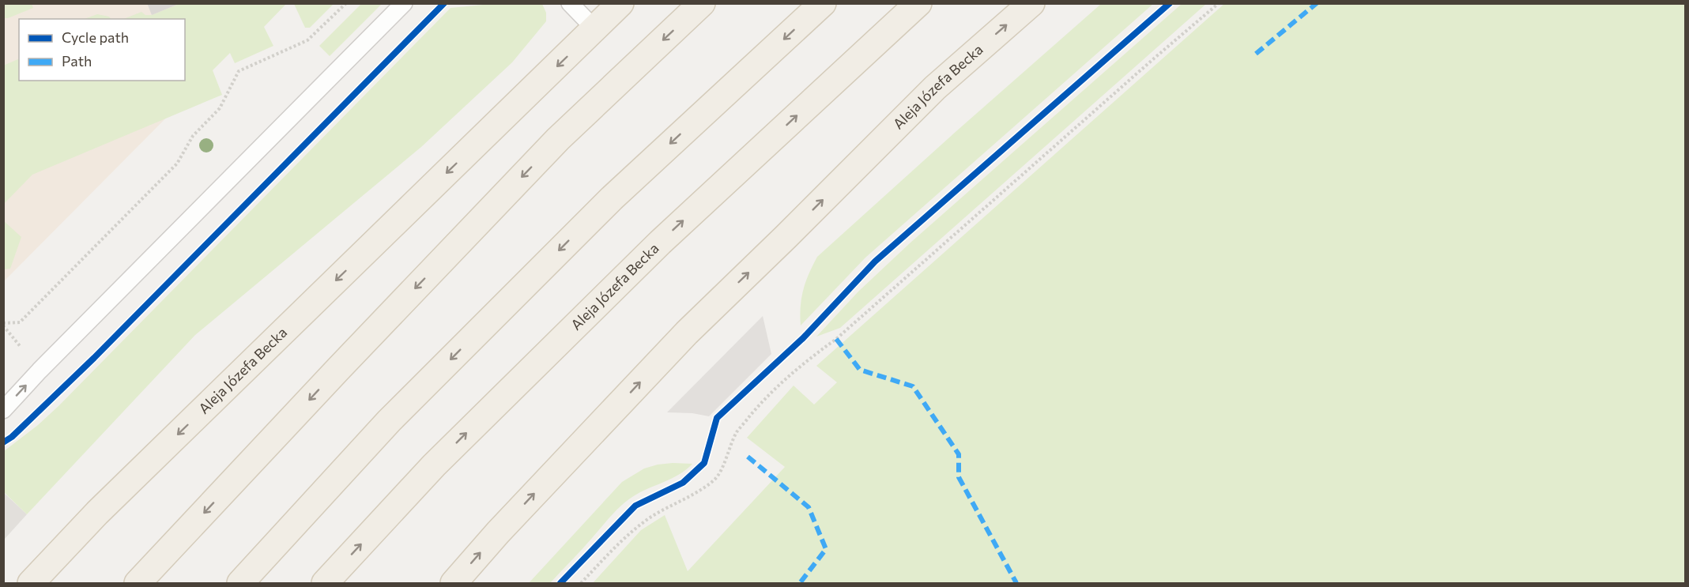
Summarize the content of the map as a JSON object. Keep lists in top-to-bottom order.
{
  "streets": {
    "main road": ["Aleja Józefa Becka"]
  },
  "legend": ["Cycle path", "Path"]
}
